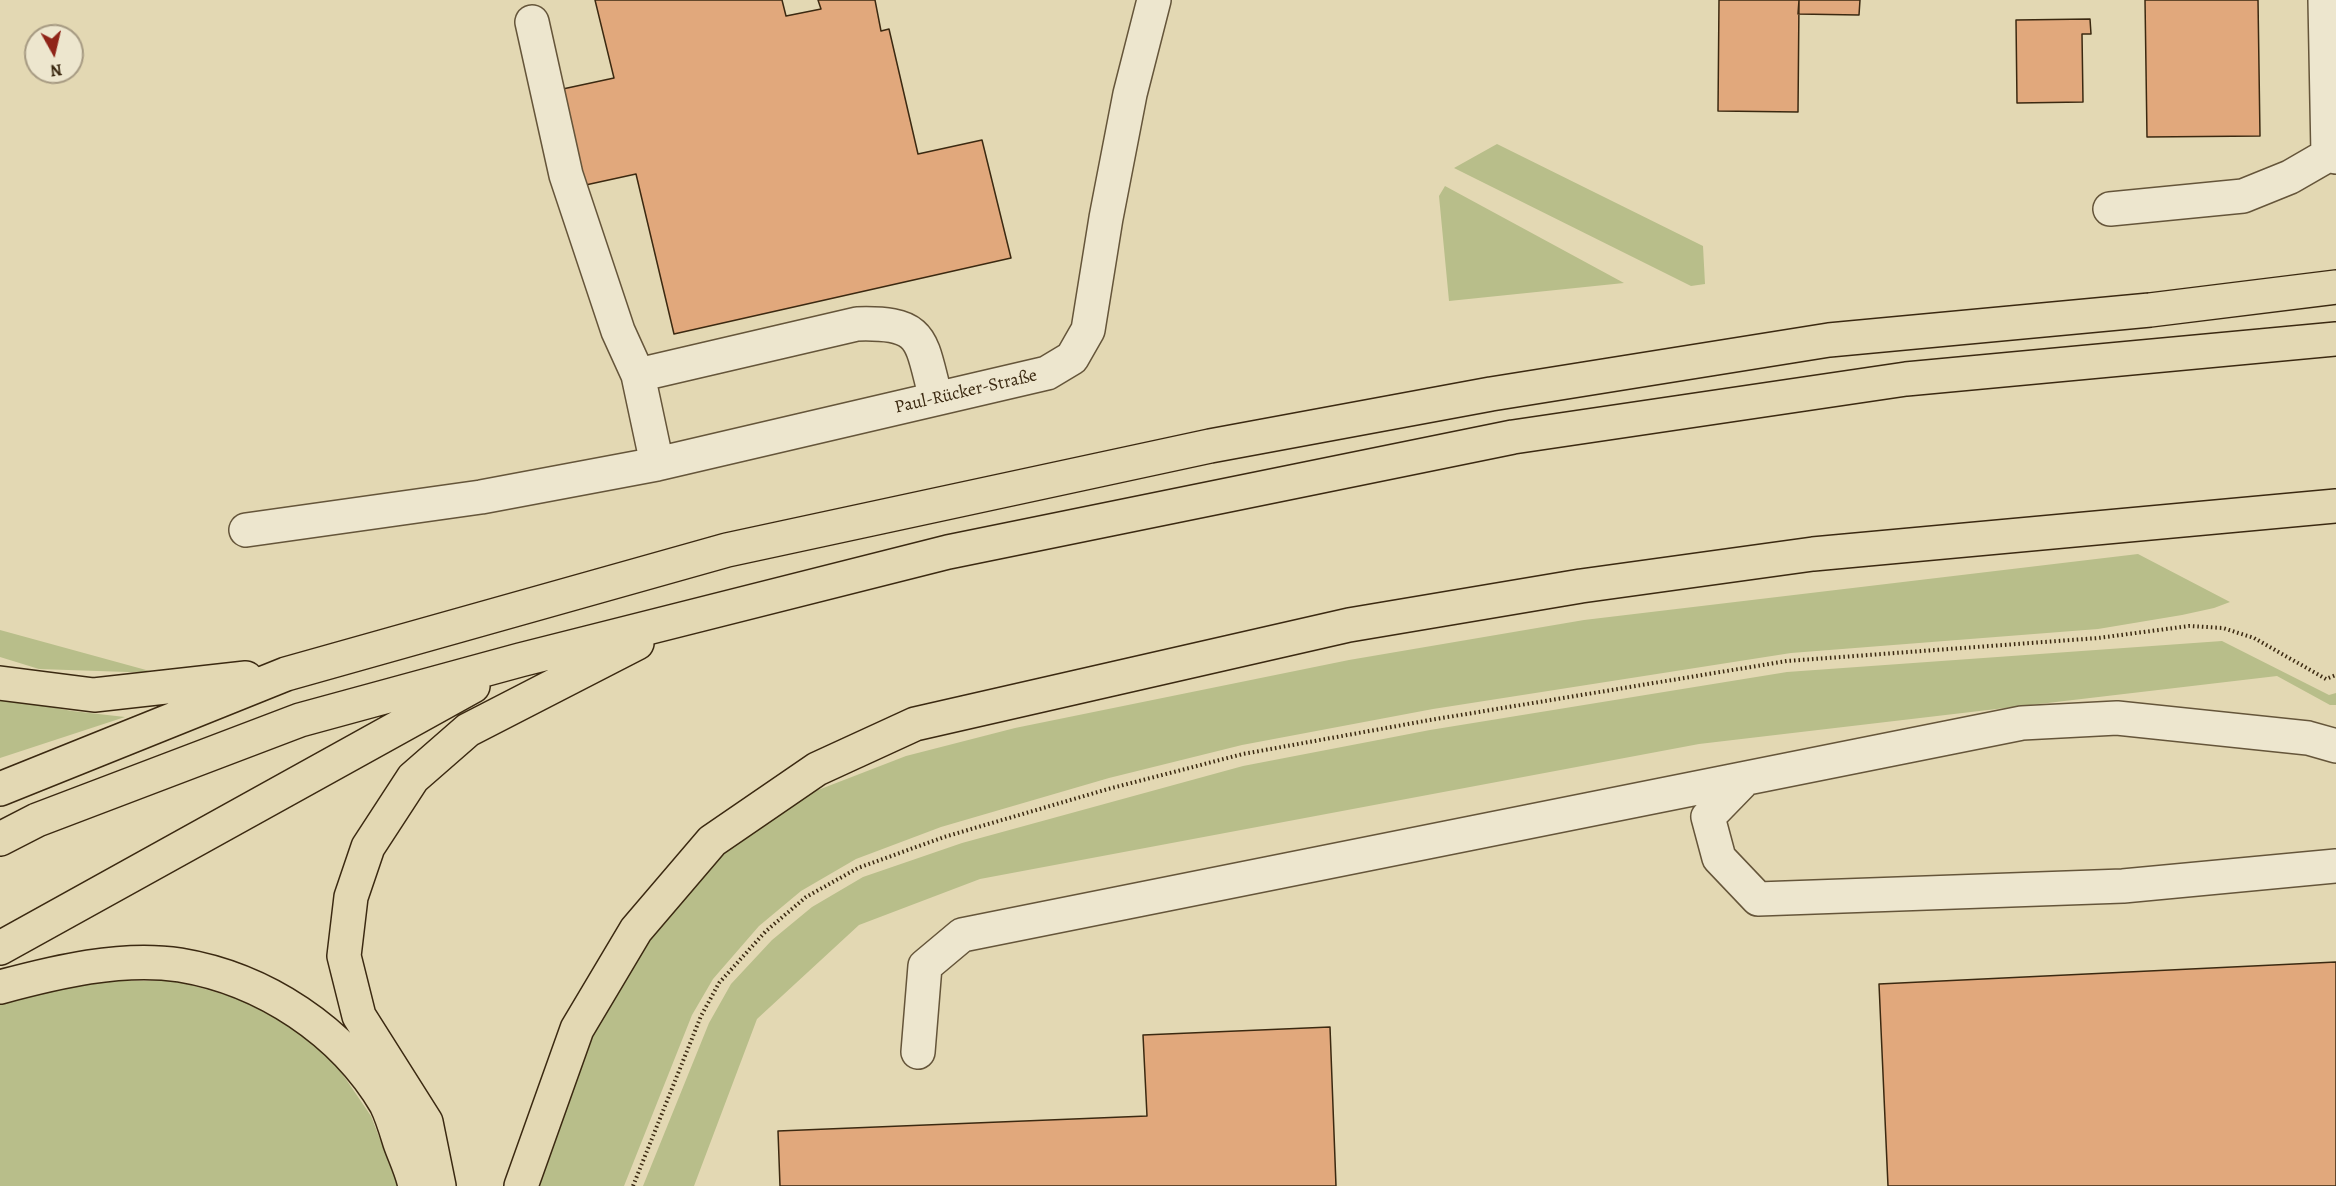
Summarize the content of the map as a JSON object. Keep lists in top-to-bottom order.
{
  "streets": {
    "street": ["Paul-Rücker-Straße"]
  },
  "north": "bottom"
}
